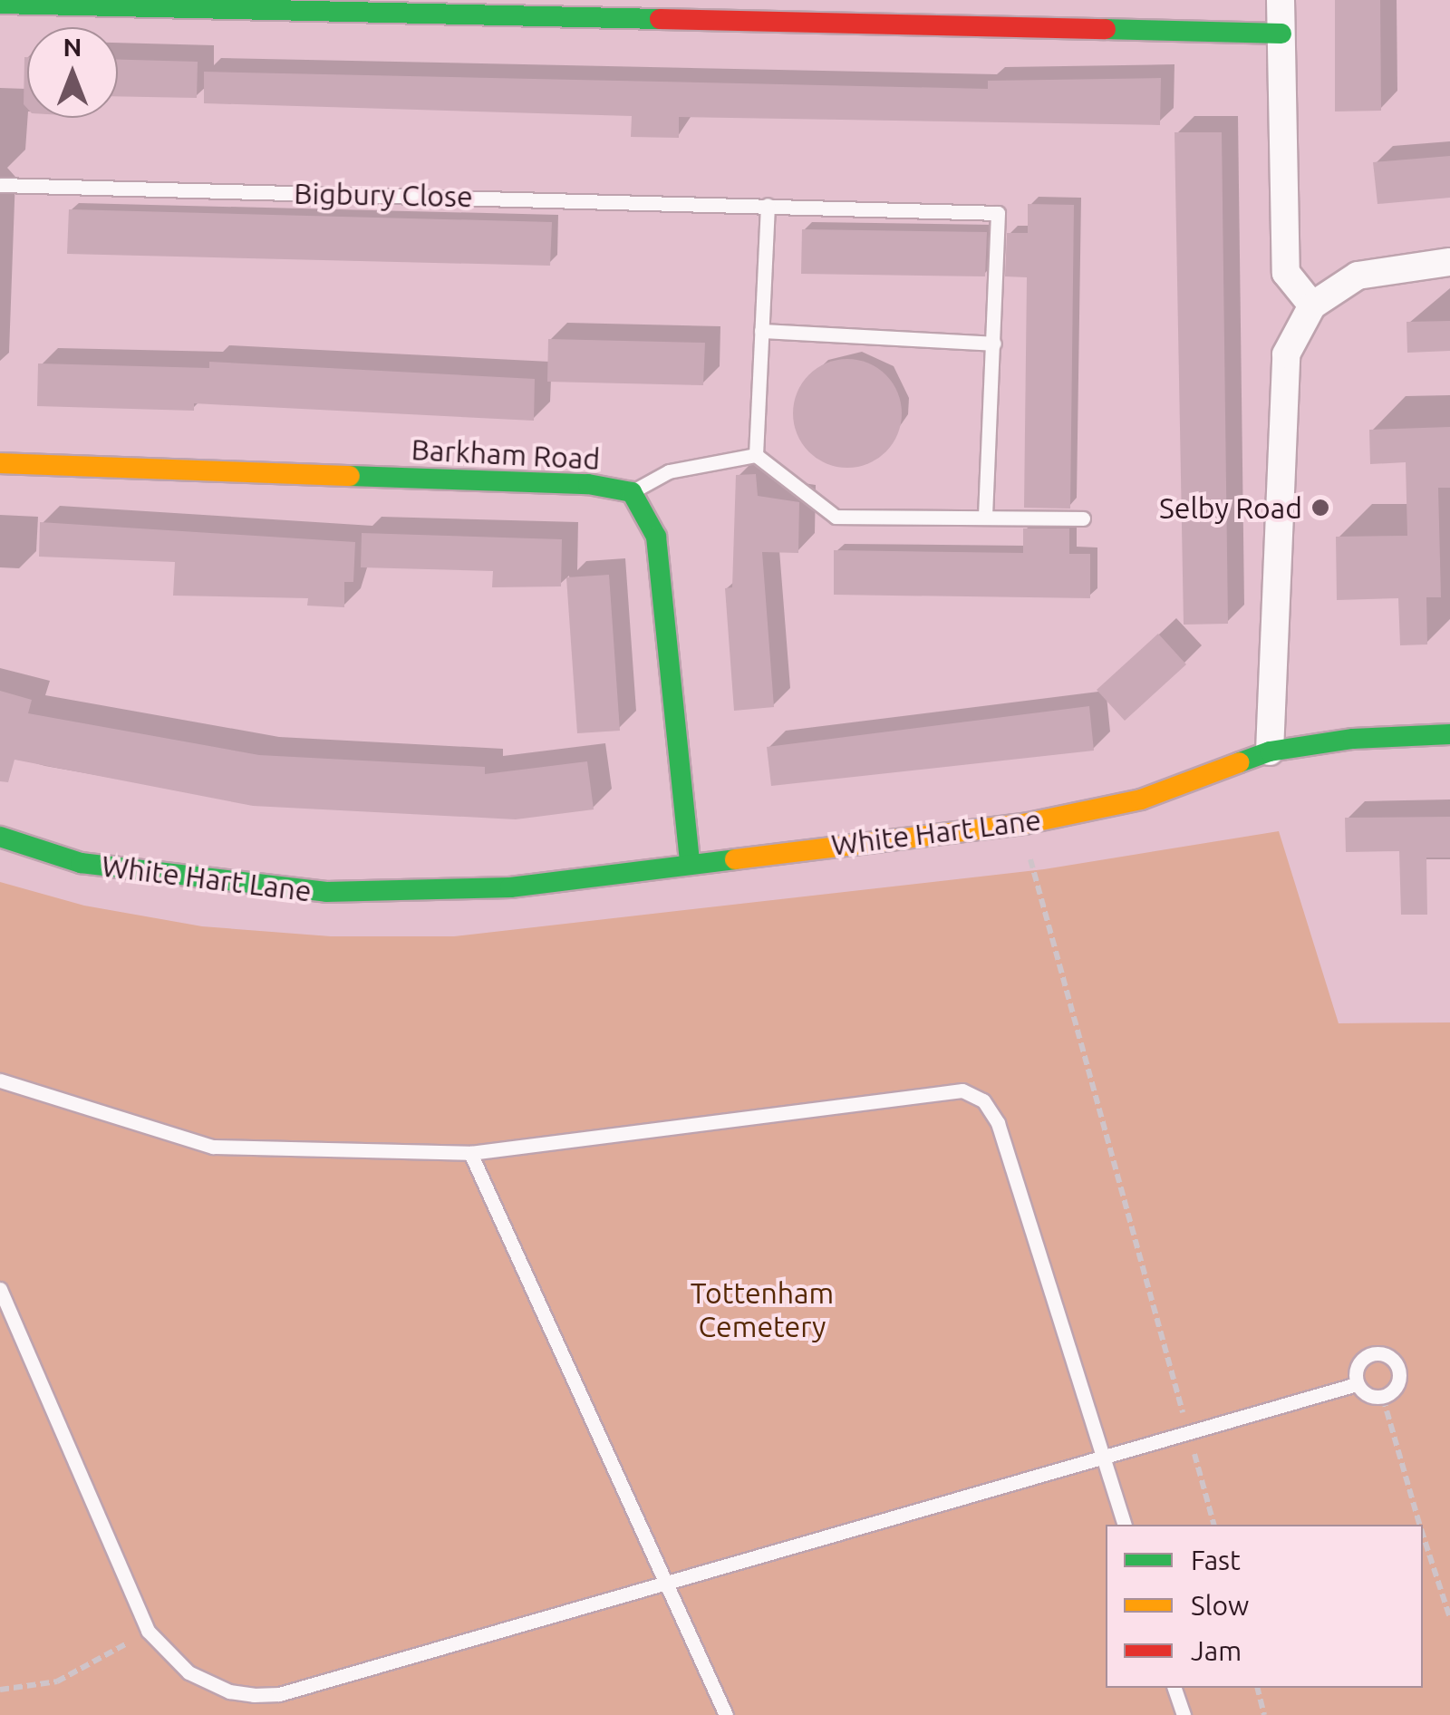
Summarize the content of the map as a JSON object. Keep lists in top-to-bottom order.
{
  "streets": {
    "street": ["Barkham Road", "White Hart Lane"],
    "lane": ["Bigbury Close"]
  },
  "crossings": [
    ["Barkham Road", "White Hart Lane"]
  ],
  "parks": ["Tottenham Cemetery"],
  "places": ["Selby Road"],
  "legend": ["Fast", "Slow", "Jam"],
  "north": "top"
}
